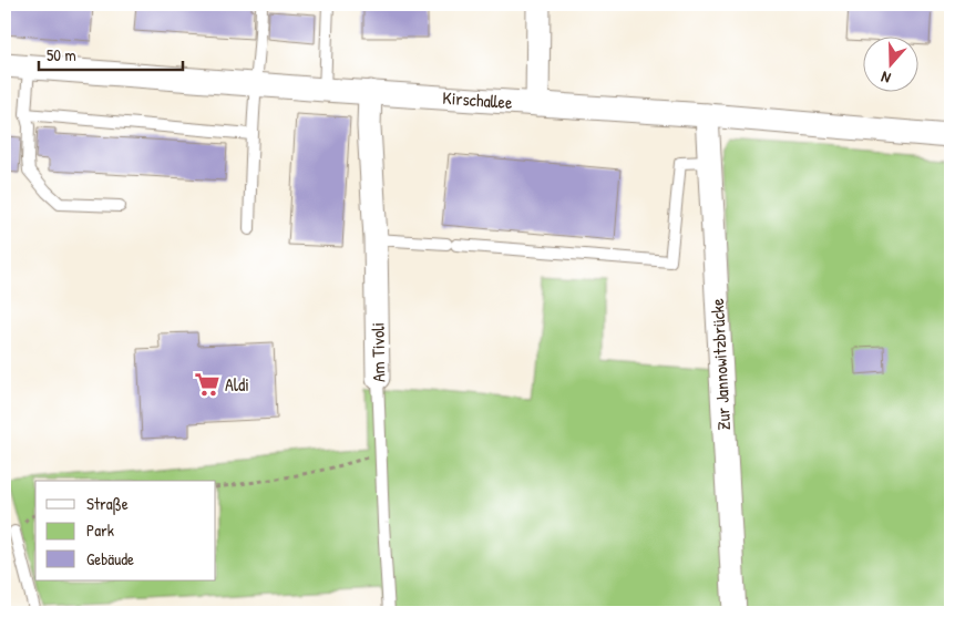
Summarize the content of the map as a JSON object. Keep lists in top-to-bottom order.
{
  "streets": {
    "street": ["Kirschallee", "Am Tivoli", "Zur Jannowitzbrücke"]
  },
  "crossings": [
    ["Kirschallee", "Am Tivoli"],
    ["Kirschallee", "Zur Jannowitzbrücke"]
  ],
  "places": {
    "supermarket": ["Aldi"]
  },
  "legend": ["Straße", "Park", "Gebäude"],
  "scale_bar": "50 m",
  "north": "bottom"
}
